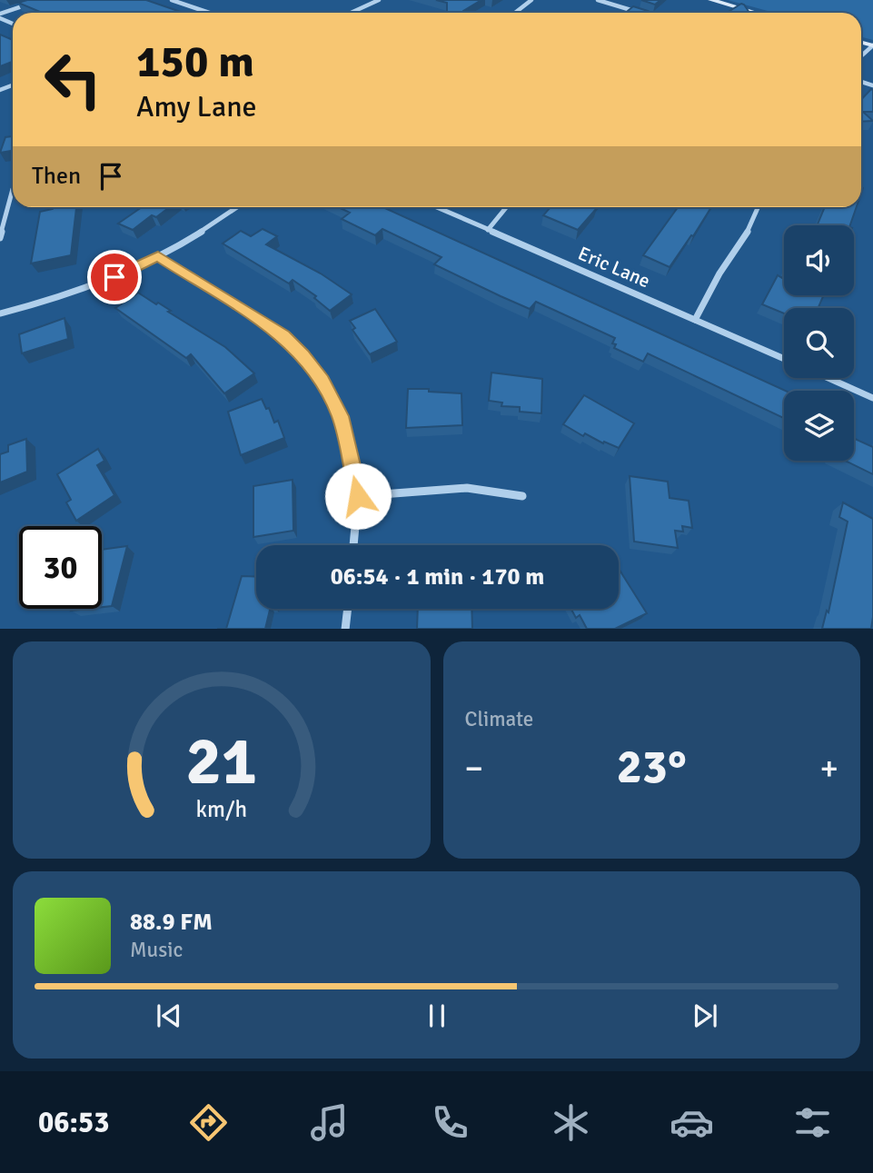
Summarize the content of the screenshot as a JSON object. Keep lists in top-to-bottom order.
{
  "streets": {
    "street": ["Eric Lane"]
  },
  "page": {
    "turn": ["150 m", "Amy Lane"],
    "then": "Then",
    "limit": "30",
    "trip": "06:54 · 1 min · 170 m",
    "tile": "Climate",
    "heat": ["−", "23°", "+"],
    "song": ["88.9 FM", "Music"],
    "tabs": "06:53",
    "gauge": ["21", "km/h"]
  }
}
